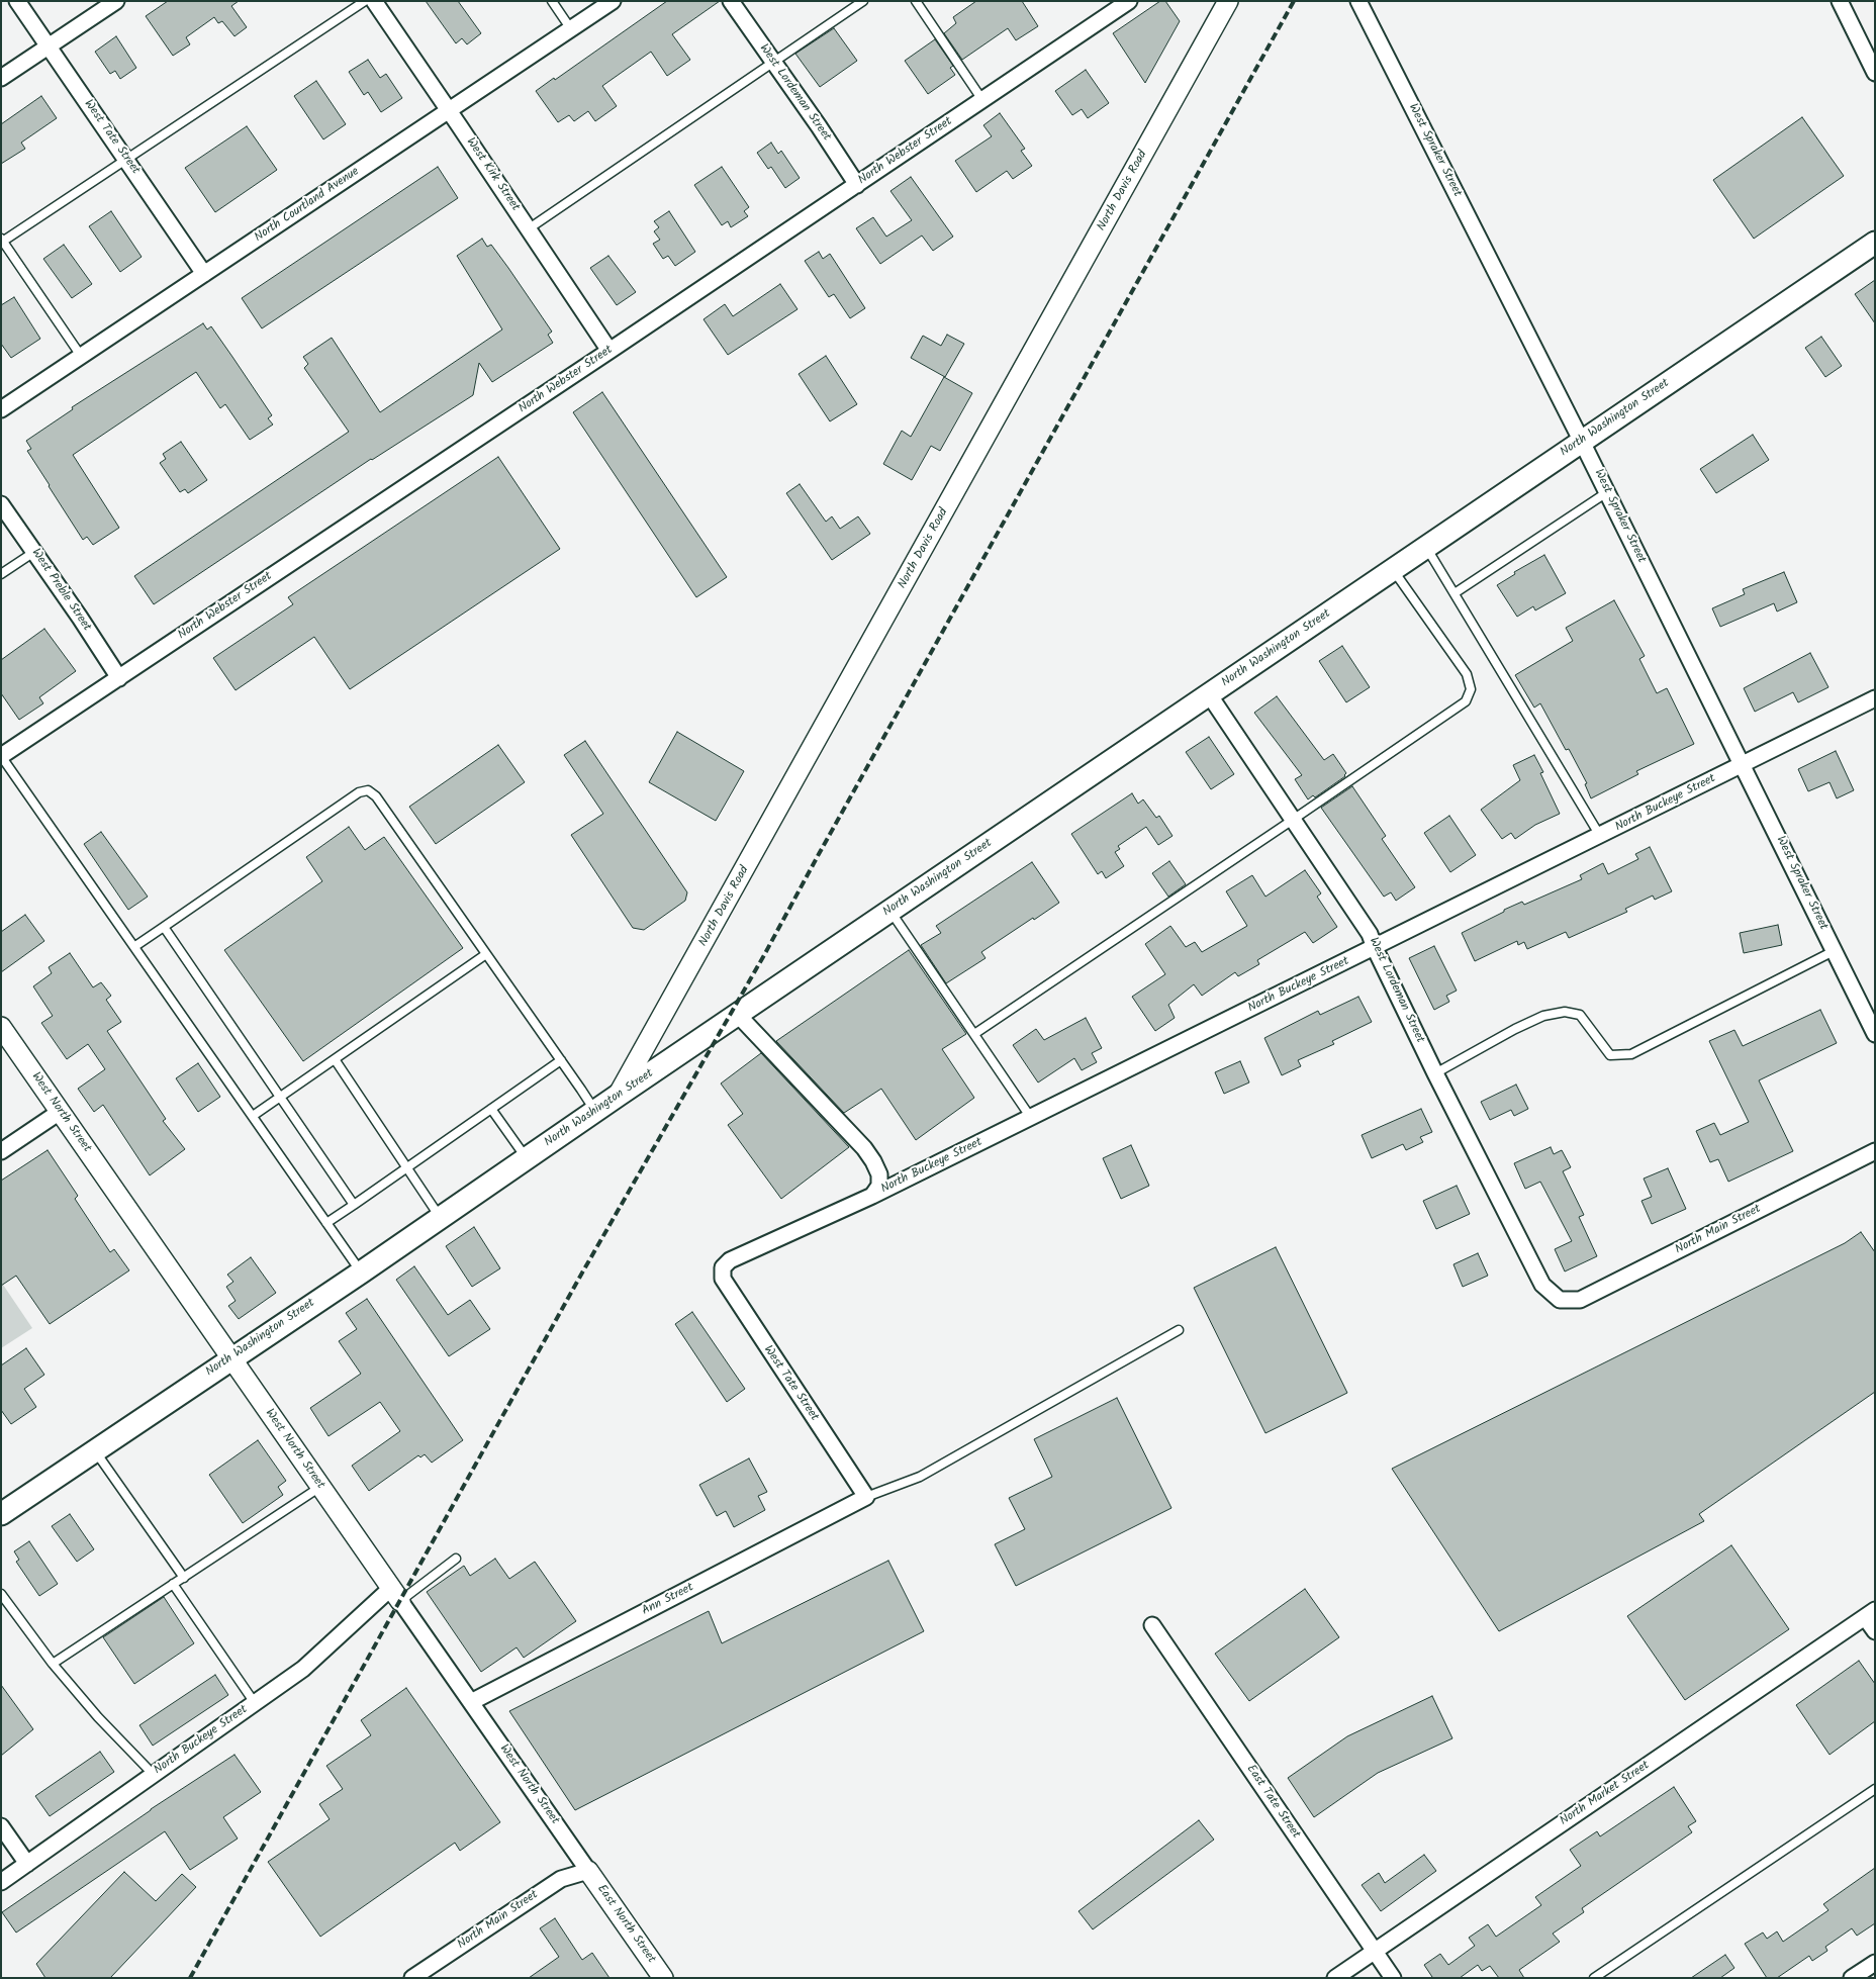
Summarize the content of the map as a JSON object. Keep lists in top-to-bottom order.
{
  "streets": {
    "main road": ["North Washington Street"],
    "street": [
      "West Lordeman Street",
      "West Tate Street",
      "West Spraker Street",
      "North Webster Street",
      "West Kirk Street",
      "North Davis Road",
      "North Courtland Avenue",
      "West Preble Street",
      "North Buckeye Street",
      "West North Street",
      "North Main Street",
      "Ann Street",
      "North Market Street",
      "East Tate Street",
      "East North Street"
    ]
  },
  "crossings": [
    ["West Lordeman Street", "North Webster Street"],
    ["West Lordeman Street", "North Washington Street"],
    ["West Lordeman Street", "North Buckeye Street"],
    ["West Lordeman Street", "North Main Street"],
    ["West Tate Street", "North Courtland Avenue"],
    ["West Tate Street", "North Buckeye Street"],
    ["West Tate Street", "Ann Street"],
    ["West Spraker Street", "North Washington Street"],
    ["West Spraker Street", "North Buckeye Street"],
    ["North Webster Street", "West Kirk Street"],
    ["North Webster Street", "West Preble Street"],
    ["West Kirk Street", "North Courtland Avenue"],
    ["North Davis Road", "North Washington Street"],
    ["North Washington Street", "West North Street"],
    ["North Buckeye Street", "West North Street"],
    ["West North Street", "North Main Street"],
    ["West North Street", "Ann Street"],
    ["West North Street", "East North Street"],
    ["North Main Street", "East North Street"],
    ["North Market Street", "East Tate Street"]
  ]
}
